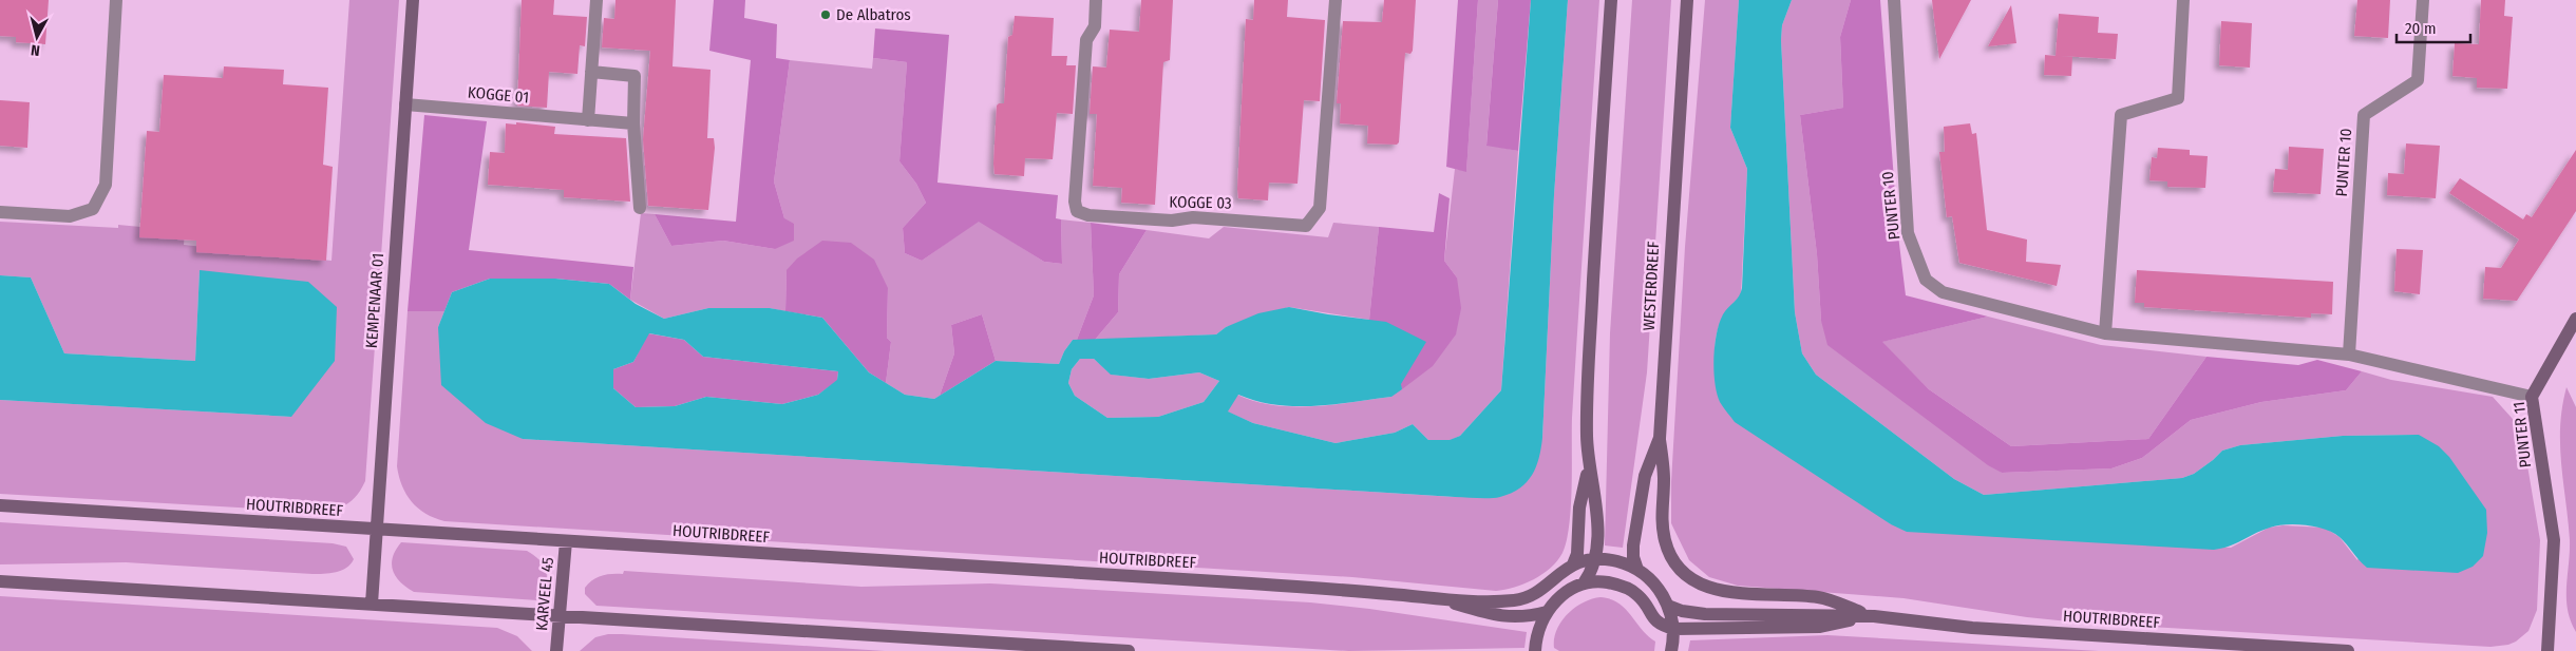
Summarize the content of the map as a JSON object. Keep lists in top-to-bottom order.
{
  "streets": {
    "main road": [
      "WESTERDREEF",
      "KEMPENAAR 01",
      "PUNTER 11",
      "HOUTRIBDREEF",
      "KARVEEL 45"
    ],
    "street": ["KOGGE 01", "PUNTER 10", "KOGGE 03"]
  },
  "crossings": [
    ["KOGGE 01", "KEMPENAAR 01"],
    ["PUNTER 10", "PUNTER 11"],
    ["KEMPENAAR 01", "HOUTRIBDREEF"],
    ["HOUTRIBDREEF", "KARVEEL 45"]
  ],
  "places": ["De Albatros"],
  "scale_bar": "20 m",
  "north": "bottom"
}
